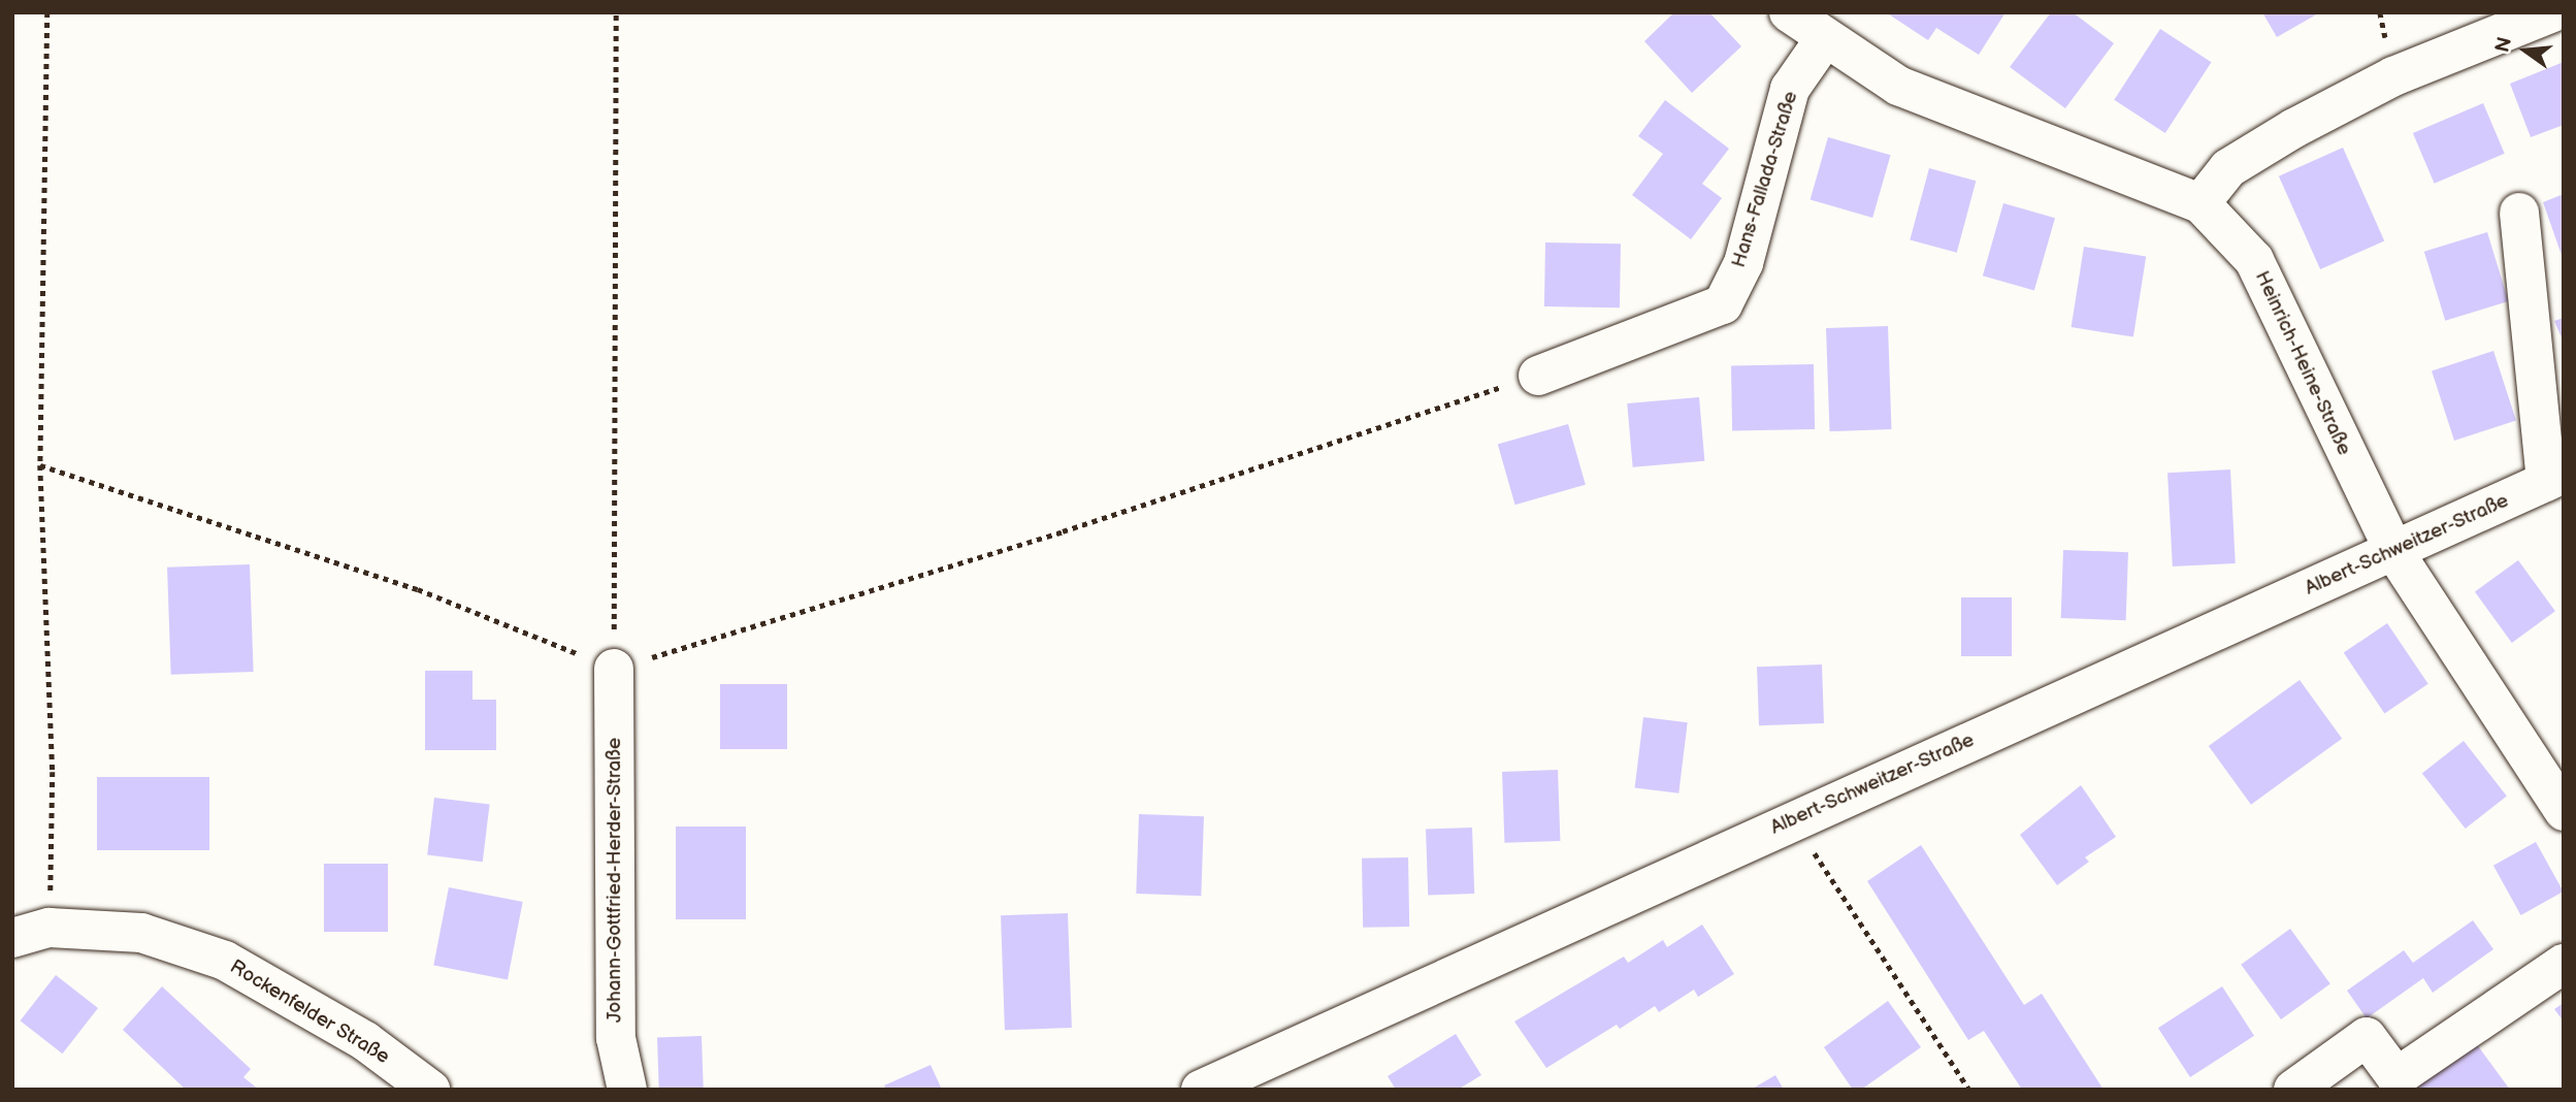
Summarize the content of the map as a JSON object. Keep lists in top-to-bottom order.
{
  "streets": {
    "street": [
      "Hans-Fallada-Straße",
      "Heinrich-Heine-Straße",
      "Albert-Schweitzer-Straße",
      "Johann-Gottfried-Herder-Straße",
      "Rockenfelder Straße"
    ]
  },
  "crossings": [
    ["Hans-Fallada-Straße", "Heinrich-Heine-Straße"],
    ["Heinrich-Heine-Straße", "Albert-Schweitzer-Straße"]
  ],
  "north": "left"
}
